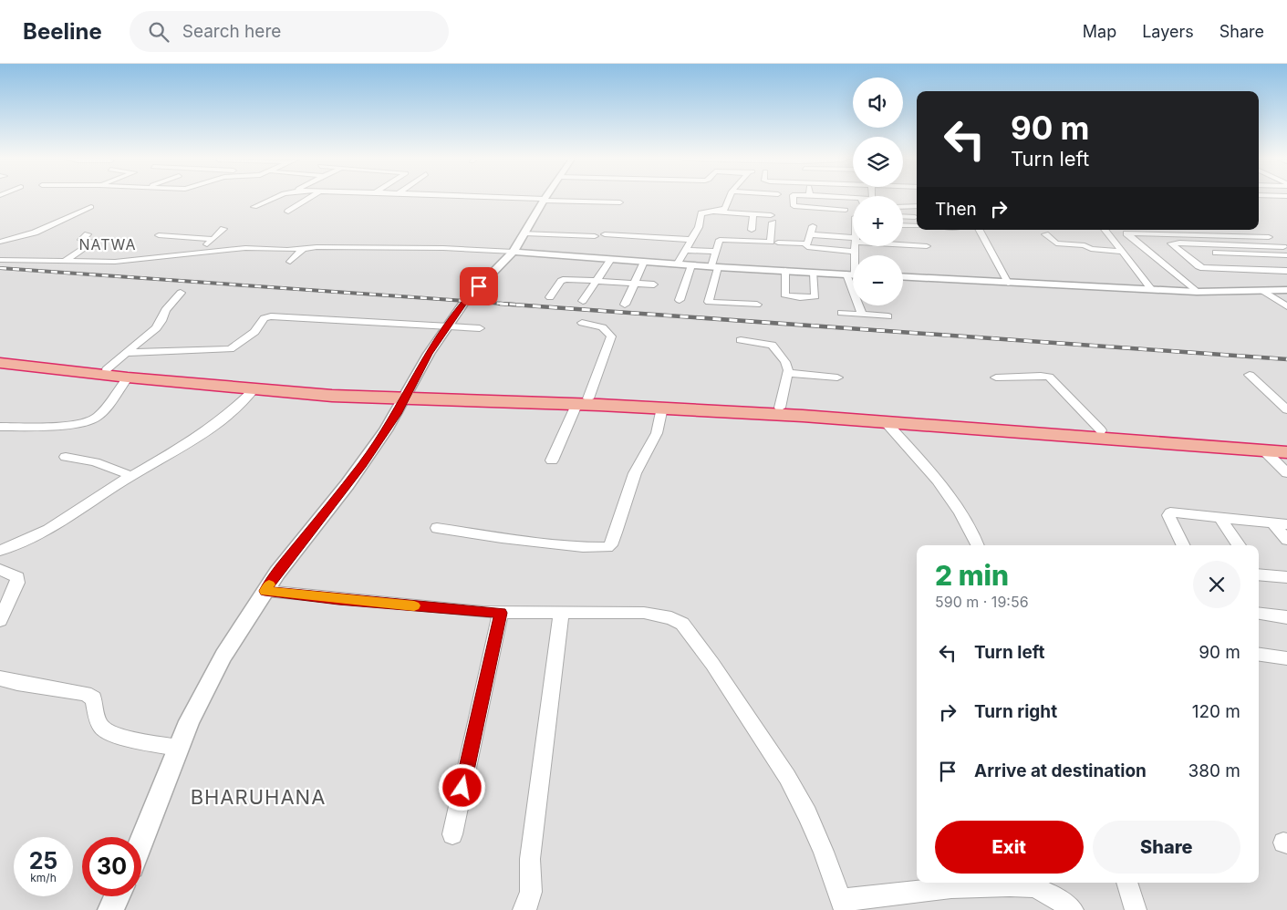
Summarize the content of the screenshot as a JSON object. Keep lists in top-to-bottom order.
{
  "districts": ["NATWA", "BHARUHANA"],
  "page": {
    "header": "Beeline",
    "search": "Search here",
    "nav": ["Map", "Layers", "Share"],
    "map_buttons": ["+", "−"],
    "turn": ["90 m", "Turn left"],
    "then": "Then",
    "heading": ["2 min", "590 m · 19:56"],
    "list": [
      {
        "name": "Turn left",
        "value": "90 m"
      },
      {
        "name": "Turn right",
        "value": "120 m"
      },
      {
        "name": "Arrive at destination",
        "value": "380 m"
      }
    ],
    "buttons": ["Exit", "Share"],
    "speed": "25 km/h",
    "limit": "30"
  }
}
